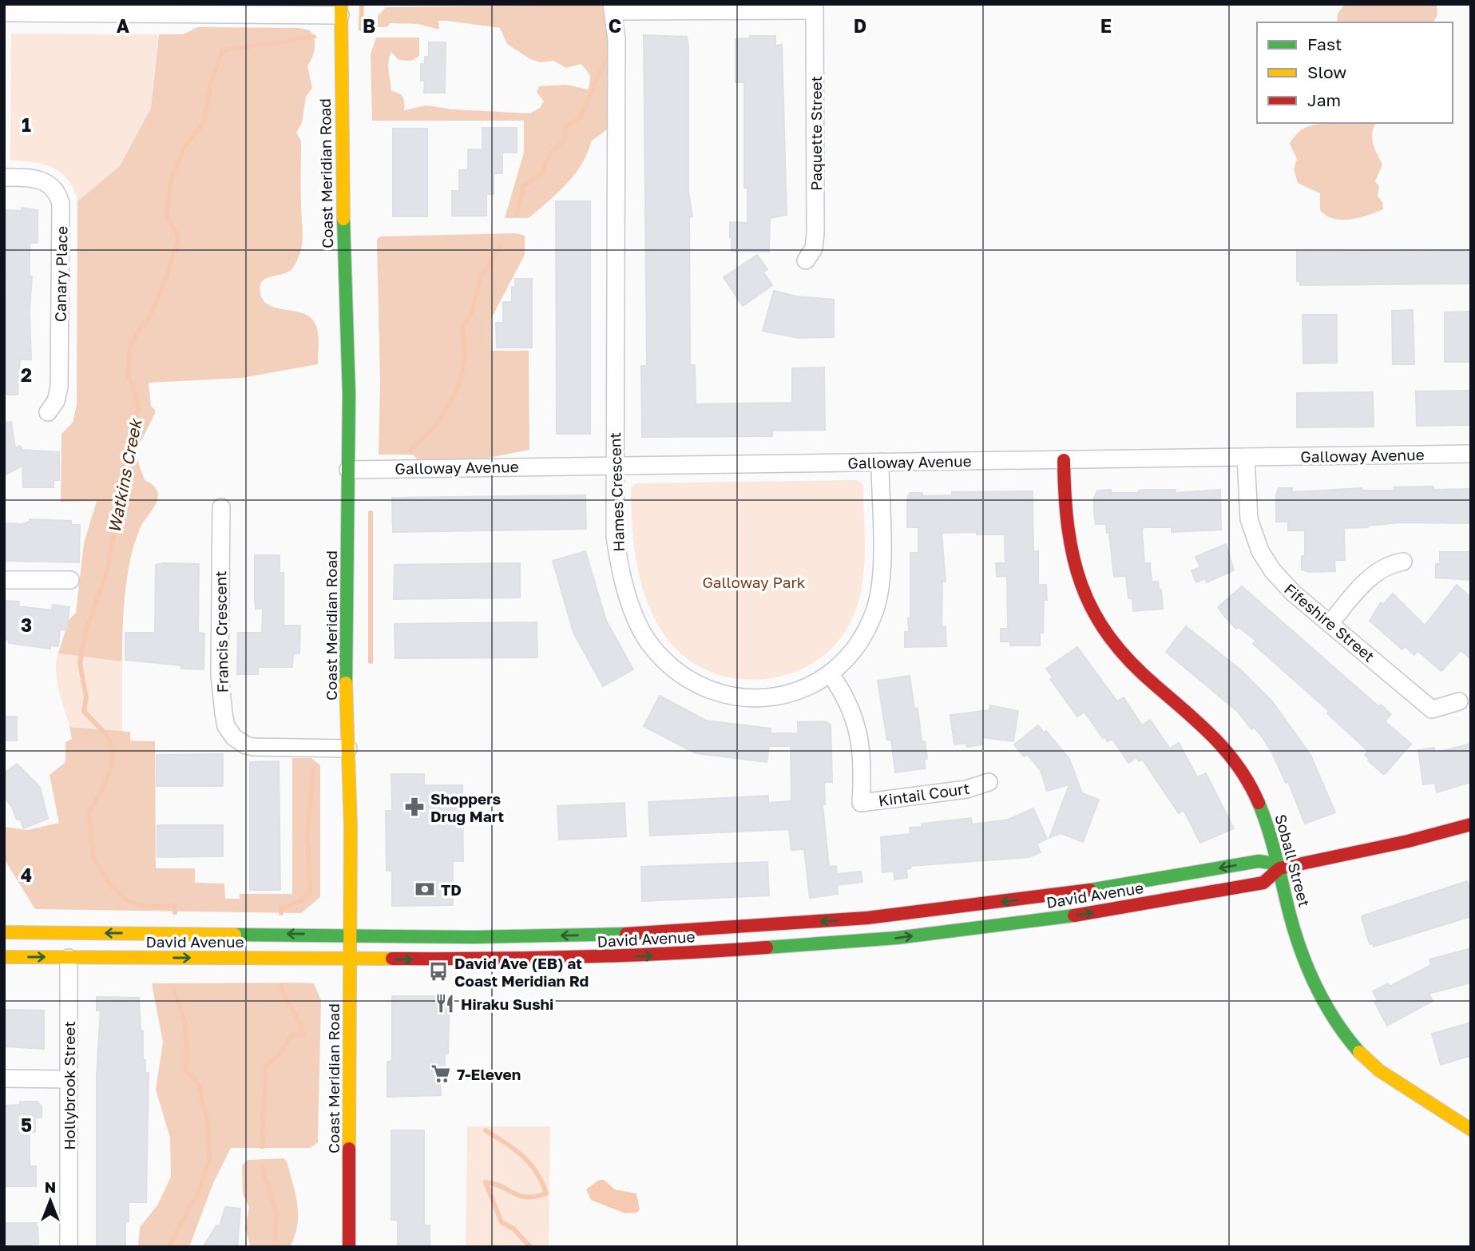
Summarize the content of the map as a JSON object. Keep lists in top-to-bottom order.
{
  "streets": {
    "main road": ["Coast Meridian Road", "Soball Street", "David Avenue"],
    "street": [
      "Paquette Street",
      "Canary Place",
      "Galloway Avenue",
      "Hames Crescent",
      "Fifeshire Street",
      "Francis Crescent",
      "Kintail Court",
      "Hollybrook Street"
    ]
  },
  "crossings": [
    ["Coast Meridian Road", "Galloway Avenue"],
    ["Coast Meridian Road", "Francis Crescent"],
    ["Coast Meridian Road", "David Avenue"],
    ["Galloway Avenue", "Hames Crescent"],
    ["Galloway Avenue", "Fifeshire Street"],
    ["Galloway Avenue", "Soball Street"],
    ["Hames Crescent", "Kintail Court"],
    ["Soball Street", "David Avenue"],
    ["David Avenue", "Hollybrook Street"]
  ],
  "water": ["Watkins Creek"],
  "parks": ["Galloway Park"],
  "places": {
    "pharmacy": ["Shoppers Drug Mart"],
    "bank": ["TD"],
    "bus stop": ["David Ave (EB) at Coast Meridian Rd"],
    "restaurant": ["Hiraku Sushi"],
    "supermarket": ["7-Eleven"]
  },
  "legend": ["Fast", "Slow", "Jam"],
  "north": "top",
  "grid": {
    "columns": [
      "A",
      "B",
      "C",
      "D",
      "E"
    ],
    "rows": [
      "1",
      "2",
      "3",
      "4",
      "5"
    ]
  }
}
